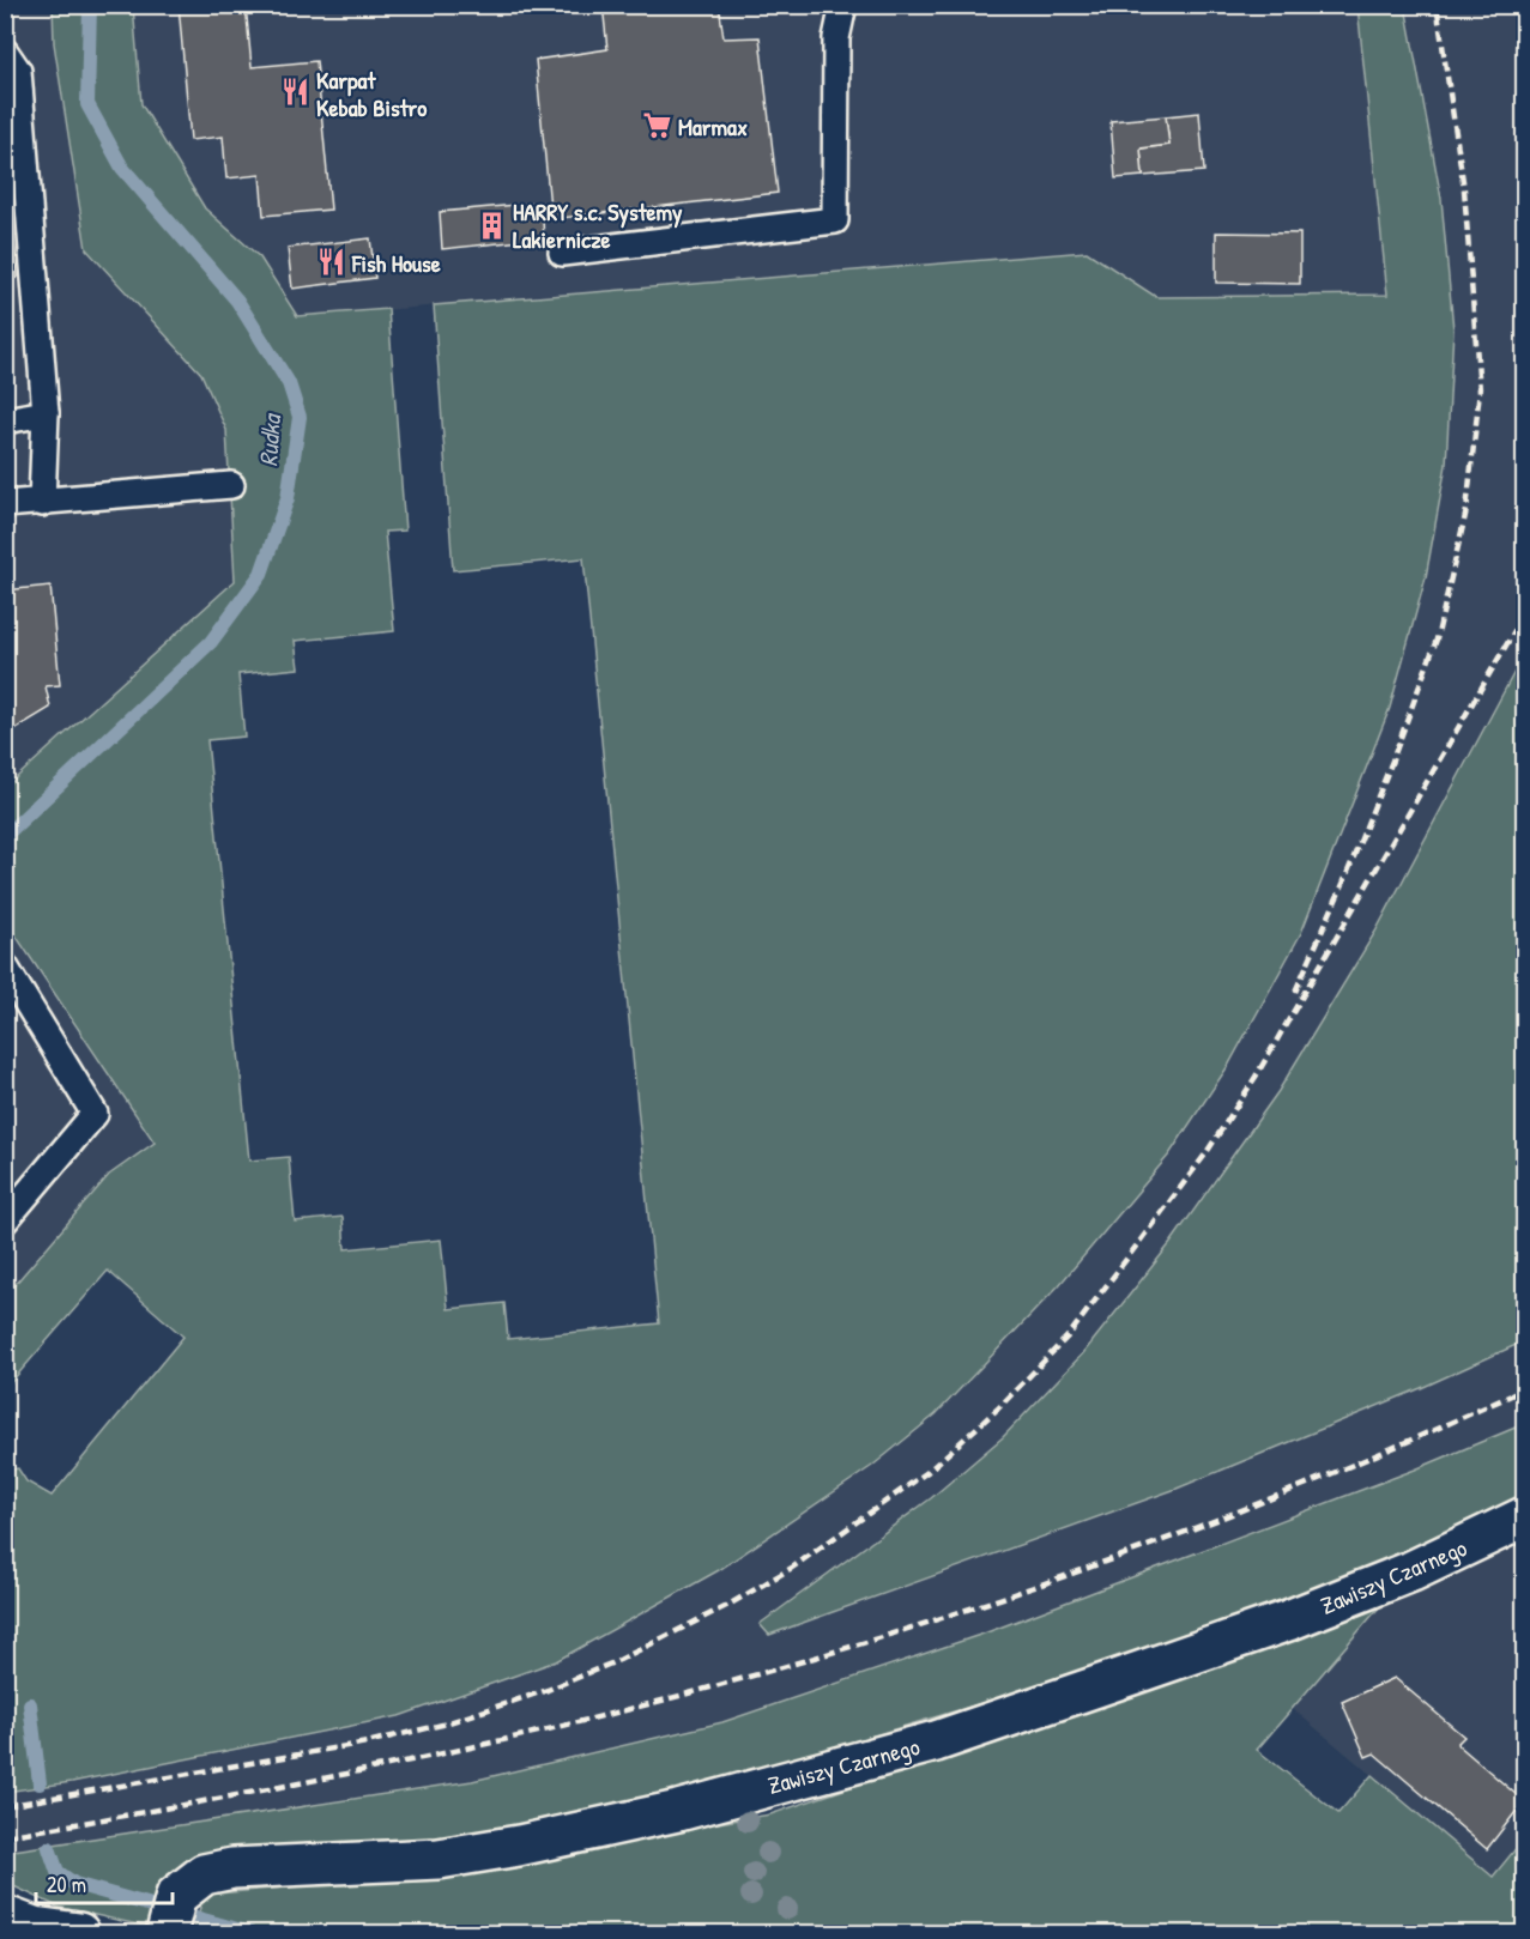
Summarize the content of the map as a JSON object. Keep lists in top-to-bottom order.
{
  "streets": {
    "street": ["Zawiszy Czarnego"]
  },
  "water": ["Rudka"],
  "places": {
    "restaurant": ["Karpat Kebab Bistro", "Fish House"],
    "supermarket": ["Marmax"],
    "building": ["HARRY s.c. Systemy Lakiernicze"]
  },
  "scale_bar": "20 m"
}
